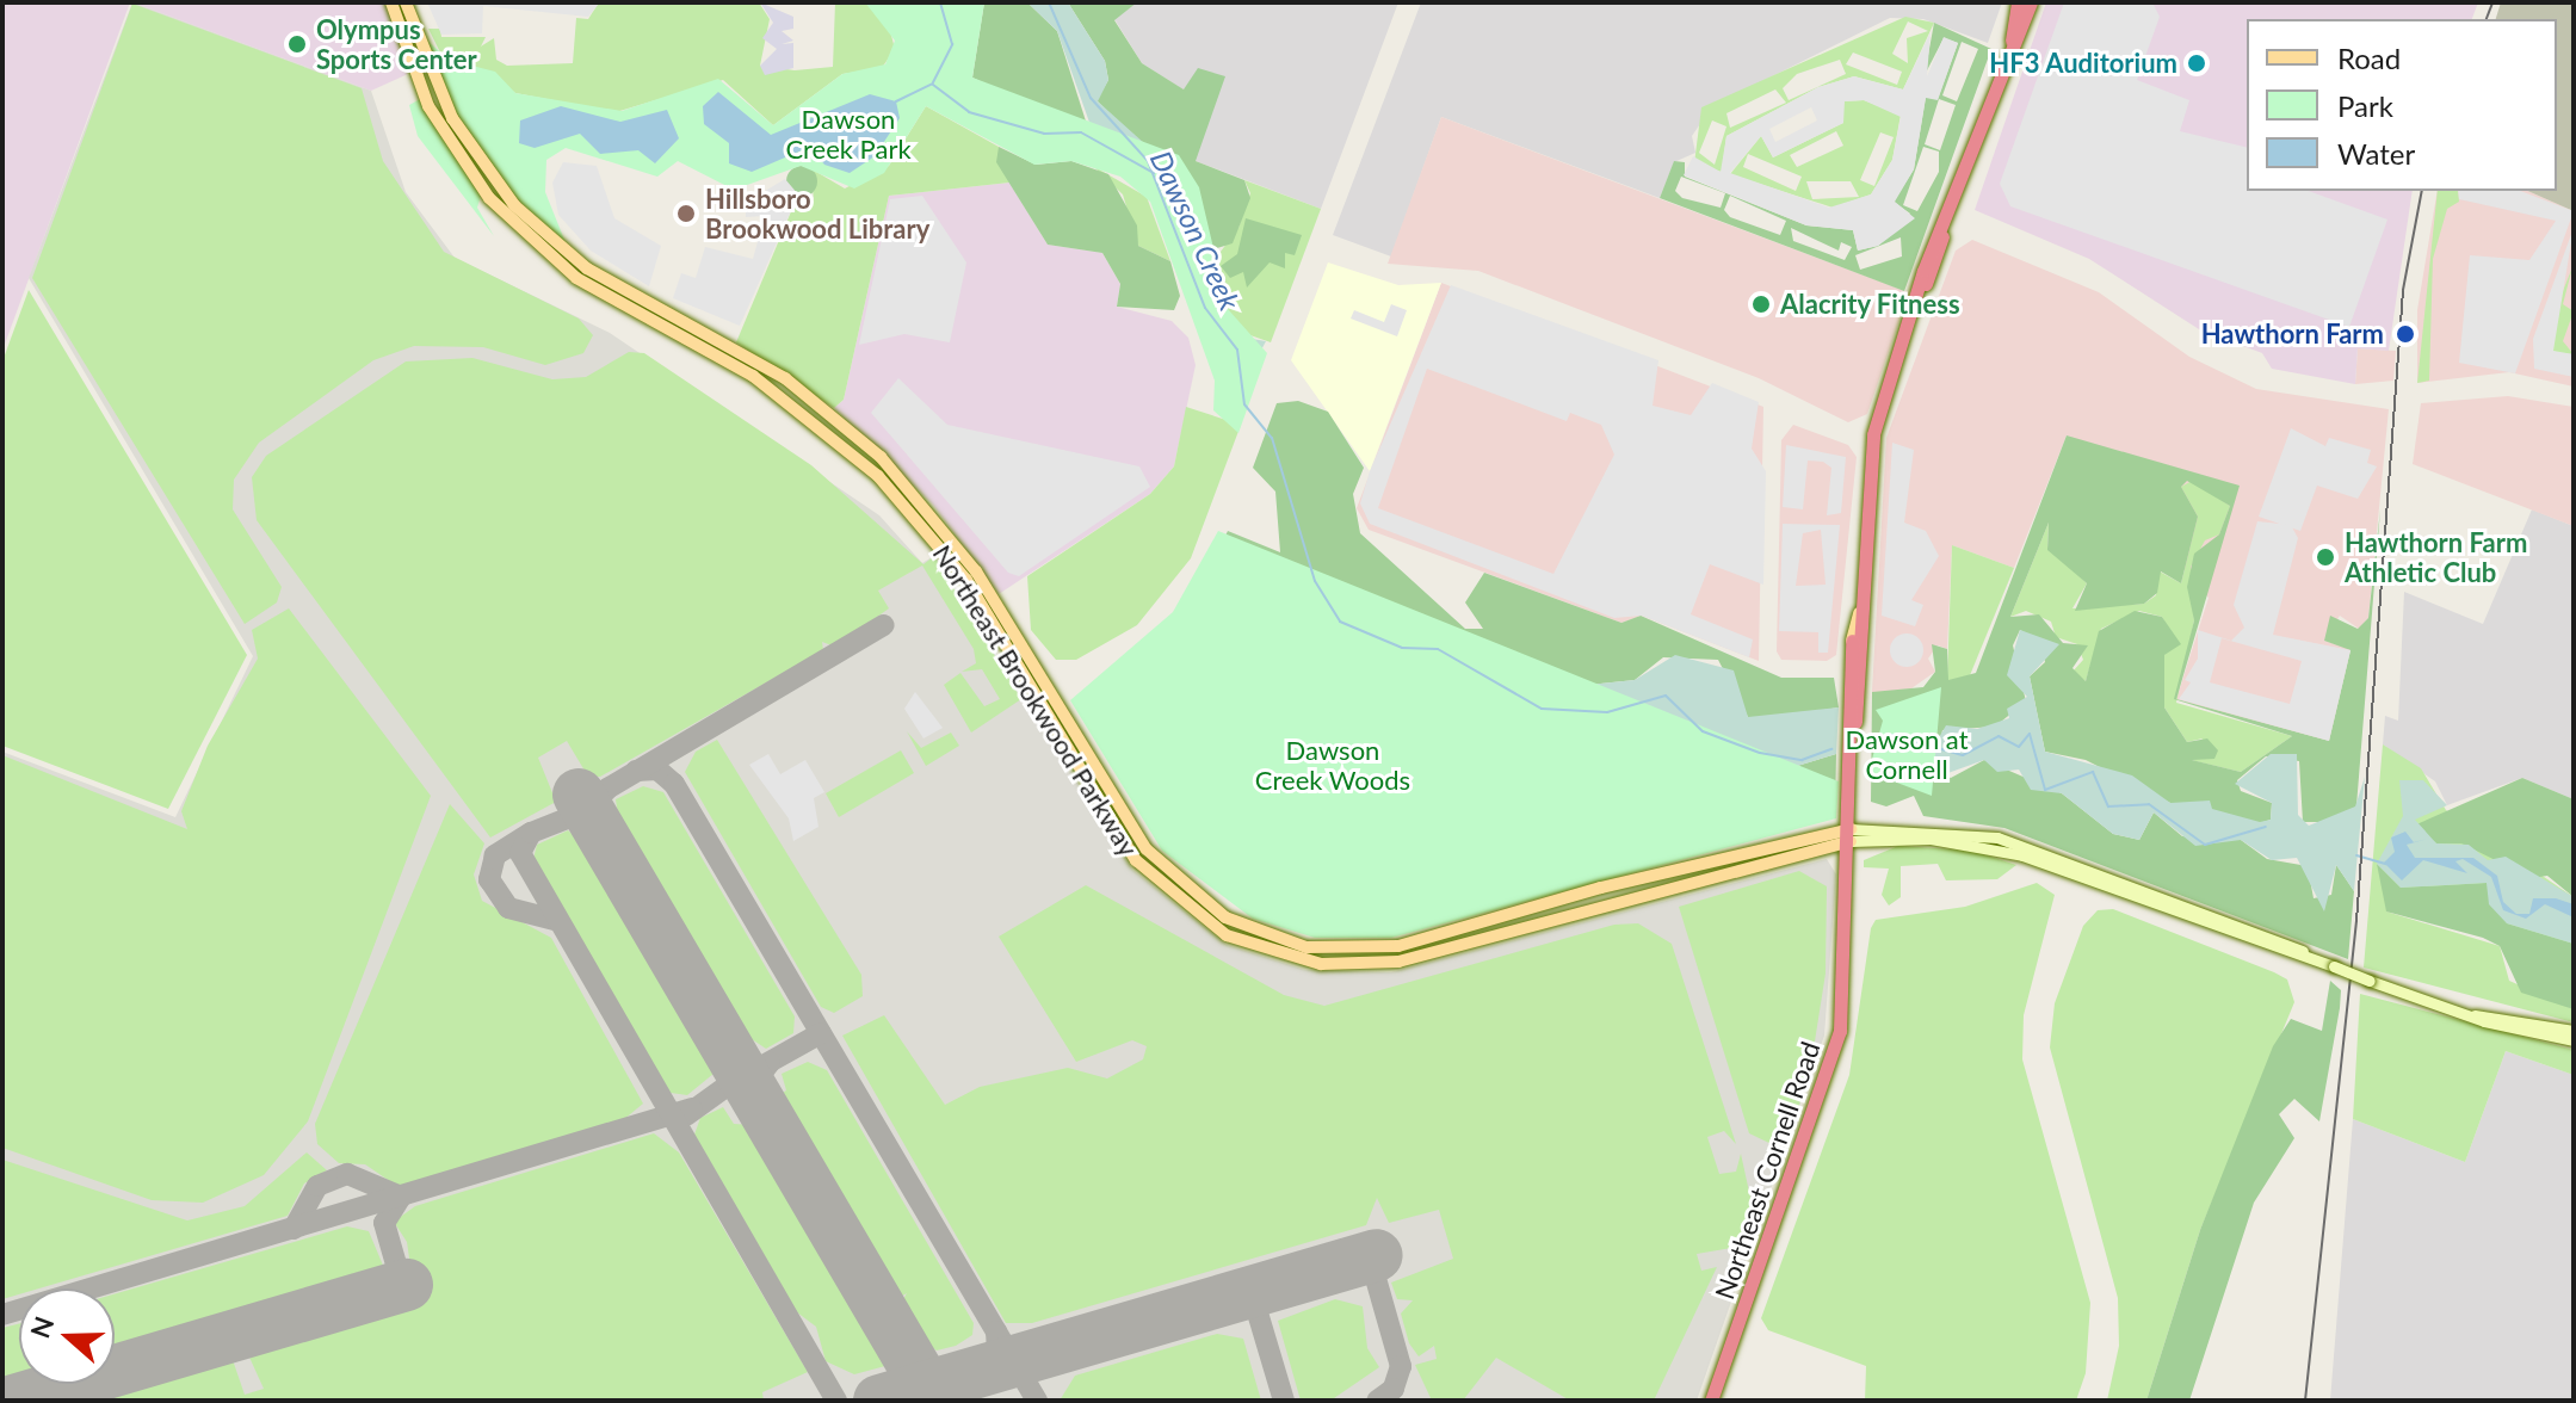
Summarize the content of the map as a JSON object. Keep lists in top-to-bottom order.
{
  "streets": {
    "highway": ["Northeast Cornell Road"],
    "main road": ["Northeast Brookwood Parkway"]
  },
  "crossings": [
    ["Northeast Brookwood Parkway", "Northeast Cornell Road"]
  ],
  "water": ["Dawson Creek"],
  "parks": ["Dawson Creek Park", "Dawson at Cornell", "Dawson Creek Woods"],
  "places": [
    "Olympus Sports Center",
    "HF3 Auditorium",
    "Hillsboro Brookwood Library",
    "Alacrity Fitness",
    "Hawthorn Farm",
    "Hawthorn Farm Athletic Club"
  ],
  "legend": ["Road", "Park", "Water"],
  "north": "left"
}
